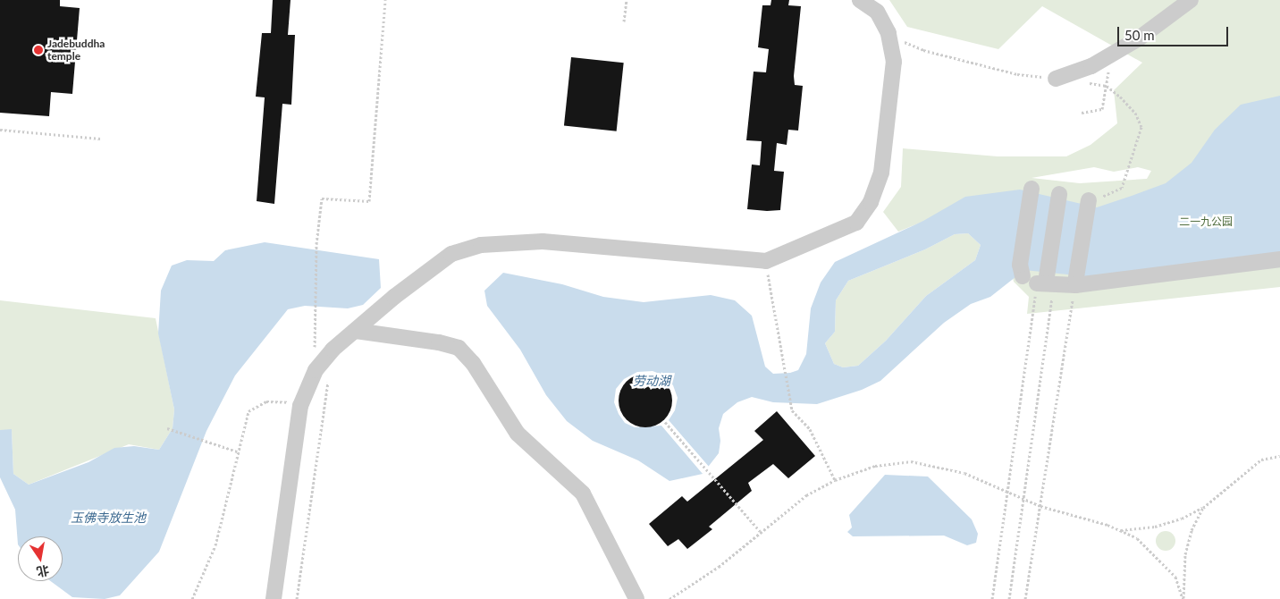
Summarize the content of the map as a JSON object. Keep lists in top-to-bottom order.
{
  "water": ["劳动湖", "玉佛寺放生池"],
  "parks": ["二一九公园"],
  "places": ["Jadebuddha temple"],
  "scale_bar": "50 m",
  "north": "bottom"
}
